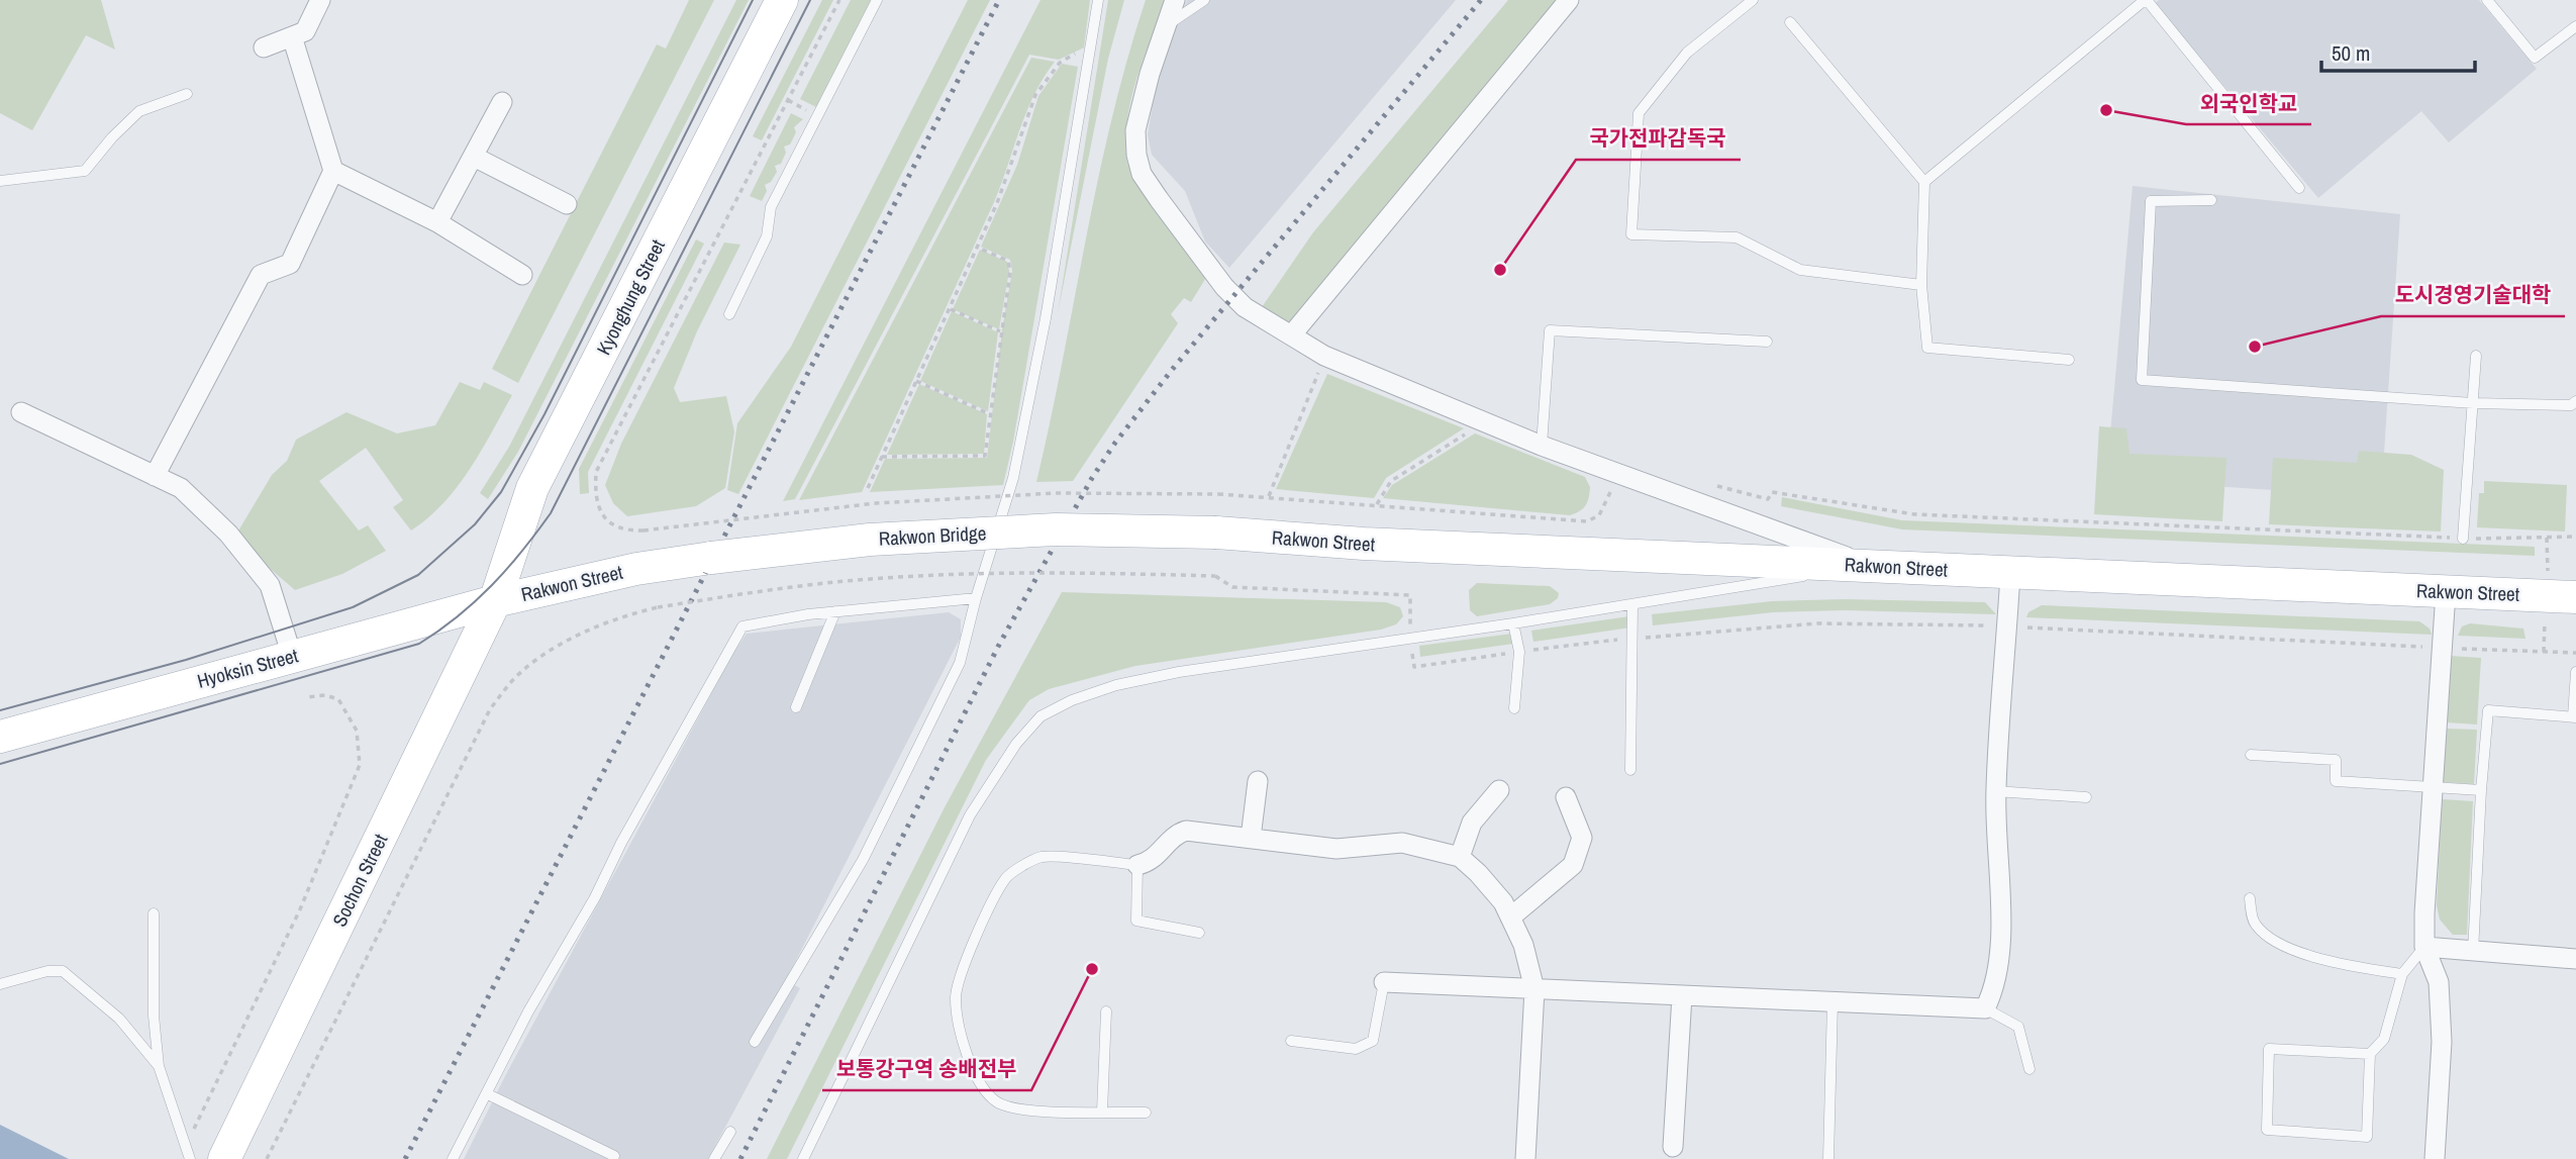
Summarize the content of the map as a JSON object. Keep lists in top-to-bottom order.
{
  "streets": {
    "main road": [
      "Kyonghung Street",
      "Rakwon Bridge",
      "Rakwon Street",
      "Hyoksin Street",
      "Sochon Street"
    ]
  },
  "crossings": [
    ["Kyonghung Street", "Rakwon Street"],
    ["Kyonghung Street", "Hyoksin Street"],
    ["Kyonghung Street", "Sochon Street"],
    ["Rakwon Bridge", "Rakwon Street"],
    ["Rakwon Street", "Hyoksin Street"],
    ["Rakwon Street", "Sochon Street"],
    ["Hyoksin Street", "Sochon Street"]
  ],
  "places": [
    "외국인학교",
    "국가전파감독국",
    "도시경영기술대학",
    "보통강구역 송배전부"
  ],
  "scale_bar": "50 m"
}
